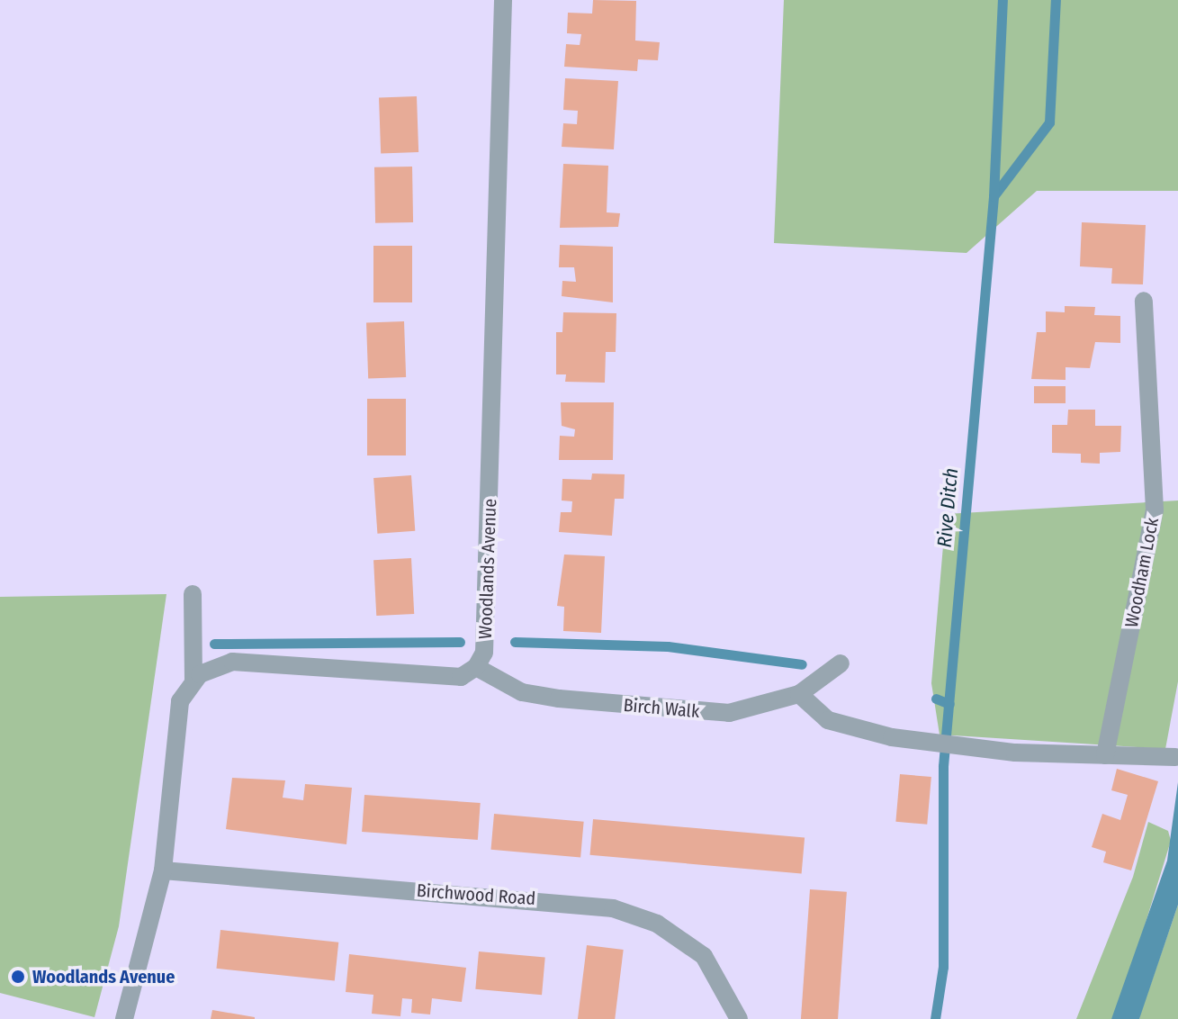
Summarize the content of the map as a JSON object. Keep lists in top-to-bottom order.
{
  "streets": {
    "street": [
      "Woodlands Avenue",
      "Woodham Lock",
      "Birch Walk",
      "Birchwood Road"
    ]
  },
  "crossings": [
    ["Woodlands Avenue", "Birch Walk"]
  ],
  "water": ["Rive Ditch"],
  "places": ["Woodlands Avenue"]
}
